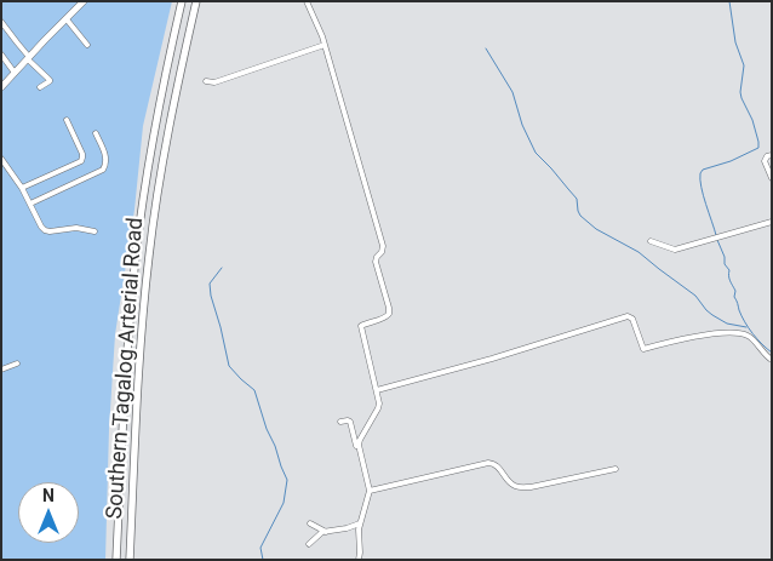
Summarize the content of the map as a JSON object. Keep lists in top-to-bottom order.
{
  "streets": {
    "highway": ["Southern Tagalog Arterial Road"]
  },
  "north": "top"
}
